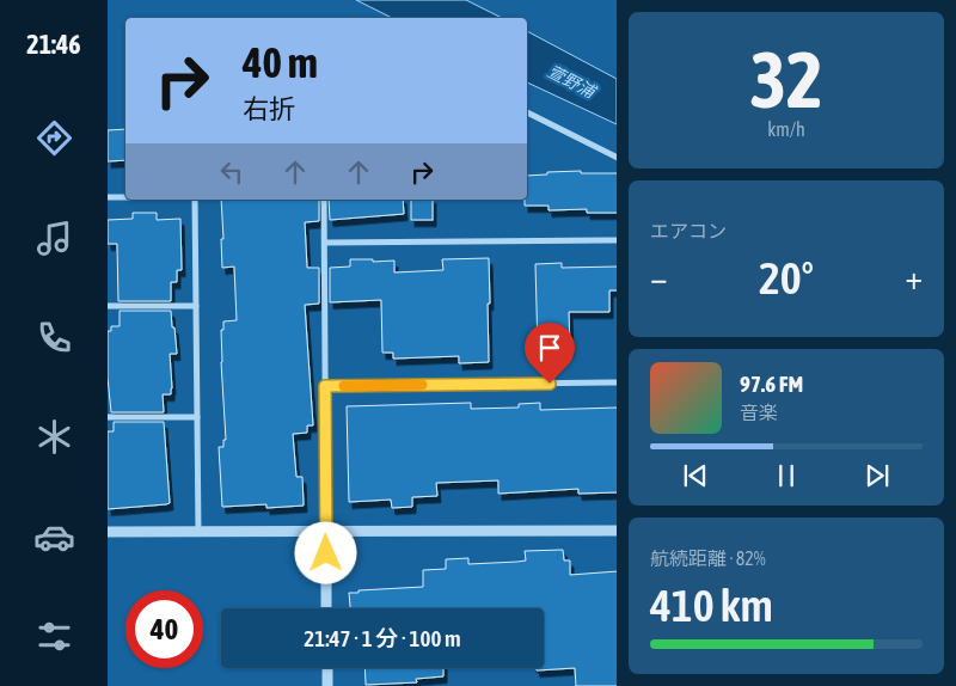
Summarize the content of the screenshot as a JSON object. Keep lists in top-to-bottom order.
{
  "water": ["萱野浦"],
  "page": {
    "tabs": "21:46",
    "tile": [
      ["32", "km/h"],
      "エアコン",
      ["航続距離 · 82%", "410 km"]
    ],
    "turn": ["40 m", "右折"],
    "heat": ["−", "20°", "+"],
    "song": ["97.6 FM", "音楽"],
    "limit": "40",
    "trip": "21:47 · 1 分 · 100 m"
  }
}
